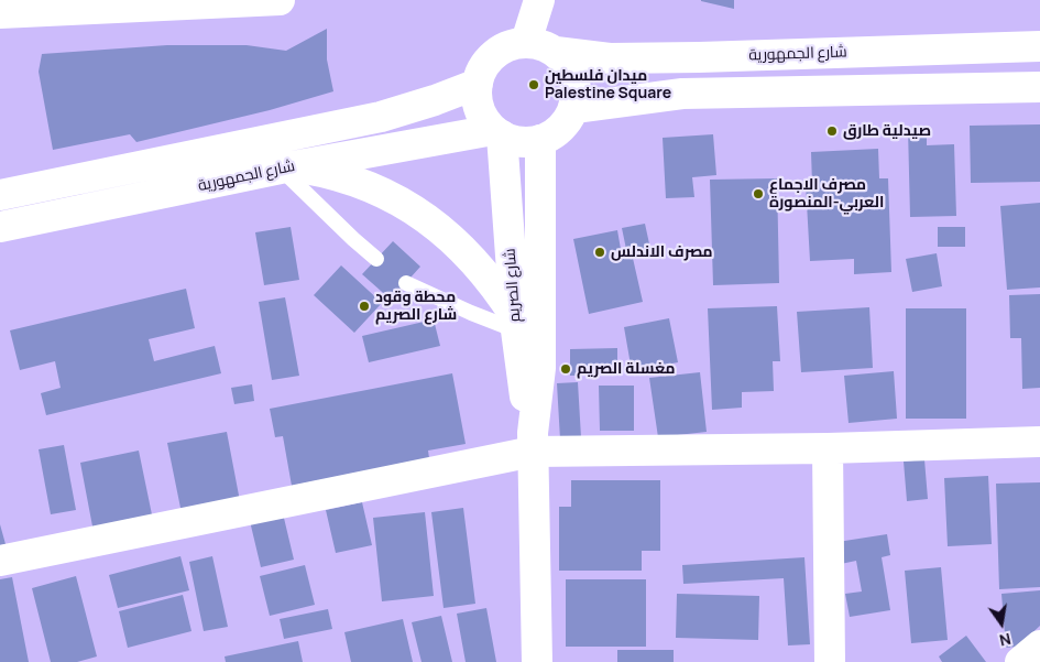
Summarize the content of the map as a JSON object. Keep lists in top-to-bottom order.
{
  "streets": {
    "main road": ["شارع الجمهورية", "شارع الصريم"]
  },
  "crossings": [
    ["شارع الجمهورية", "شارع الصريم"]
  ],
  "places": [
    "ميدان فلسطين Palestine Square",
    "صيدلية طارق",
    "مصرف الاجماع العربي-المنصورة",
    "مصرف الاندلس",
    "محطة وقود شارع الصريم",
    "مغسلة الصريم"
  ],
  "north": "bottom"
}
